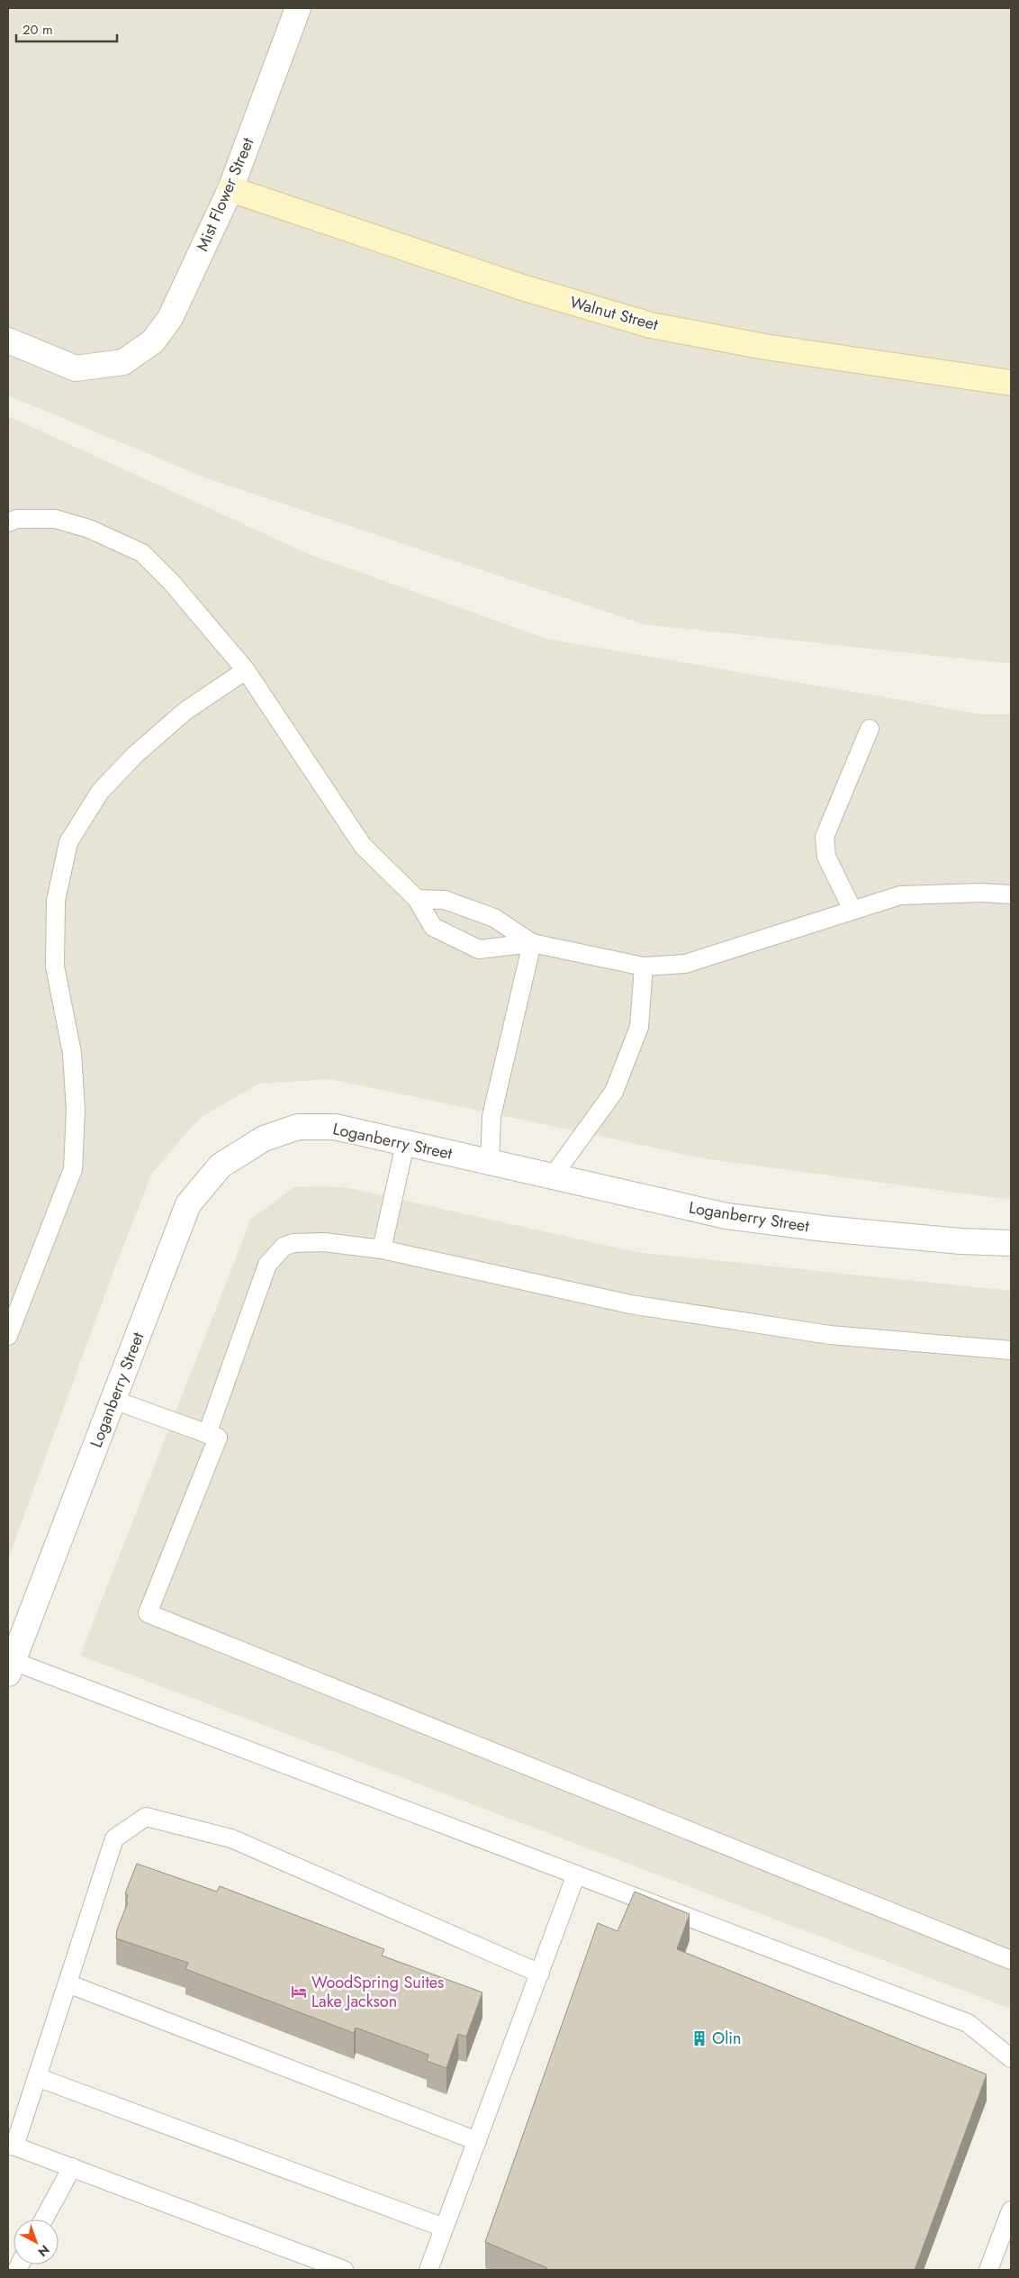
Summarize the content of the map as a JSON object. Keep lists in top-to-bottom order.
{
  "streets": {
    "street": ["Mist Flower Street", "Walnut Street", "Loganberry Street"]
  },
  "crossings": [
    ["Mist Flower Street", "Walnut Street"]
  ],
  "places": {
    "hotel": ["WoodSpring Suites Lake Jackson"],
    "building": ["Olin"]
  },
  "scale_bar": "20 m",
  "north": "bottom right"
}
